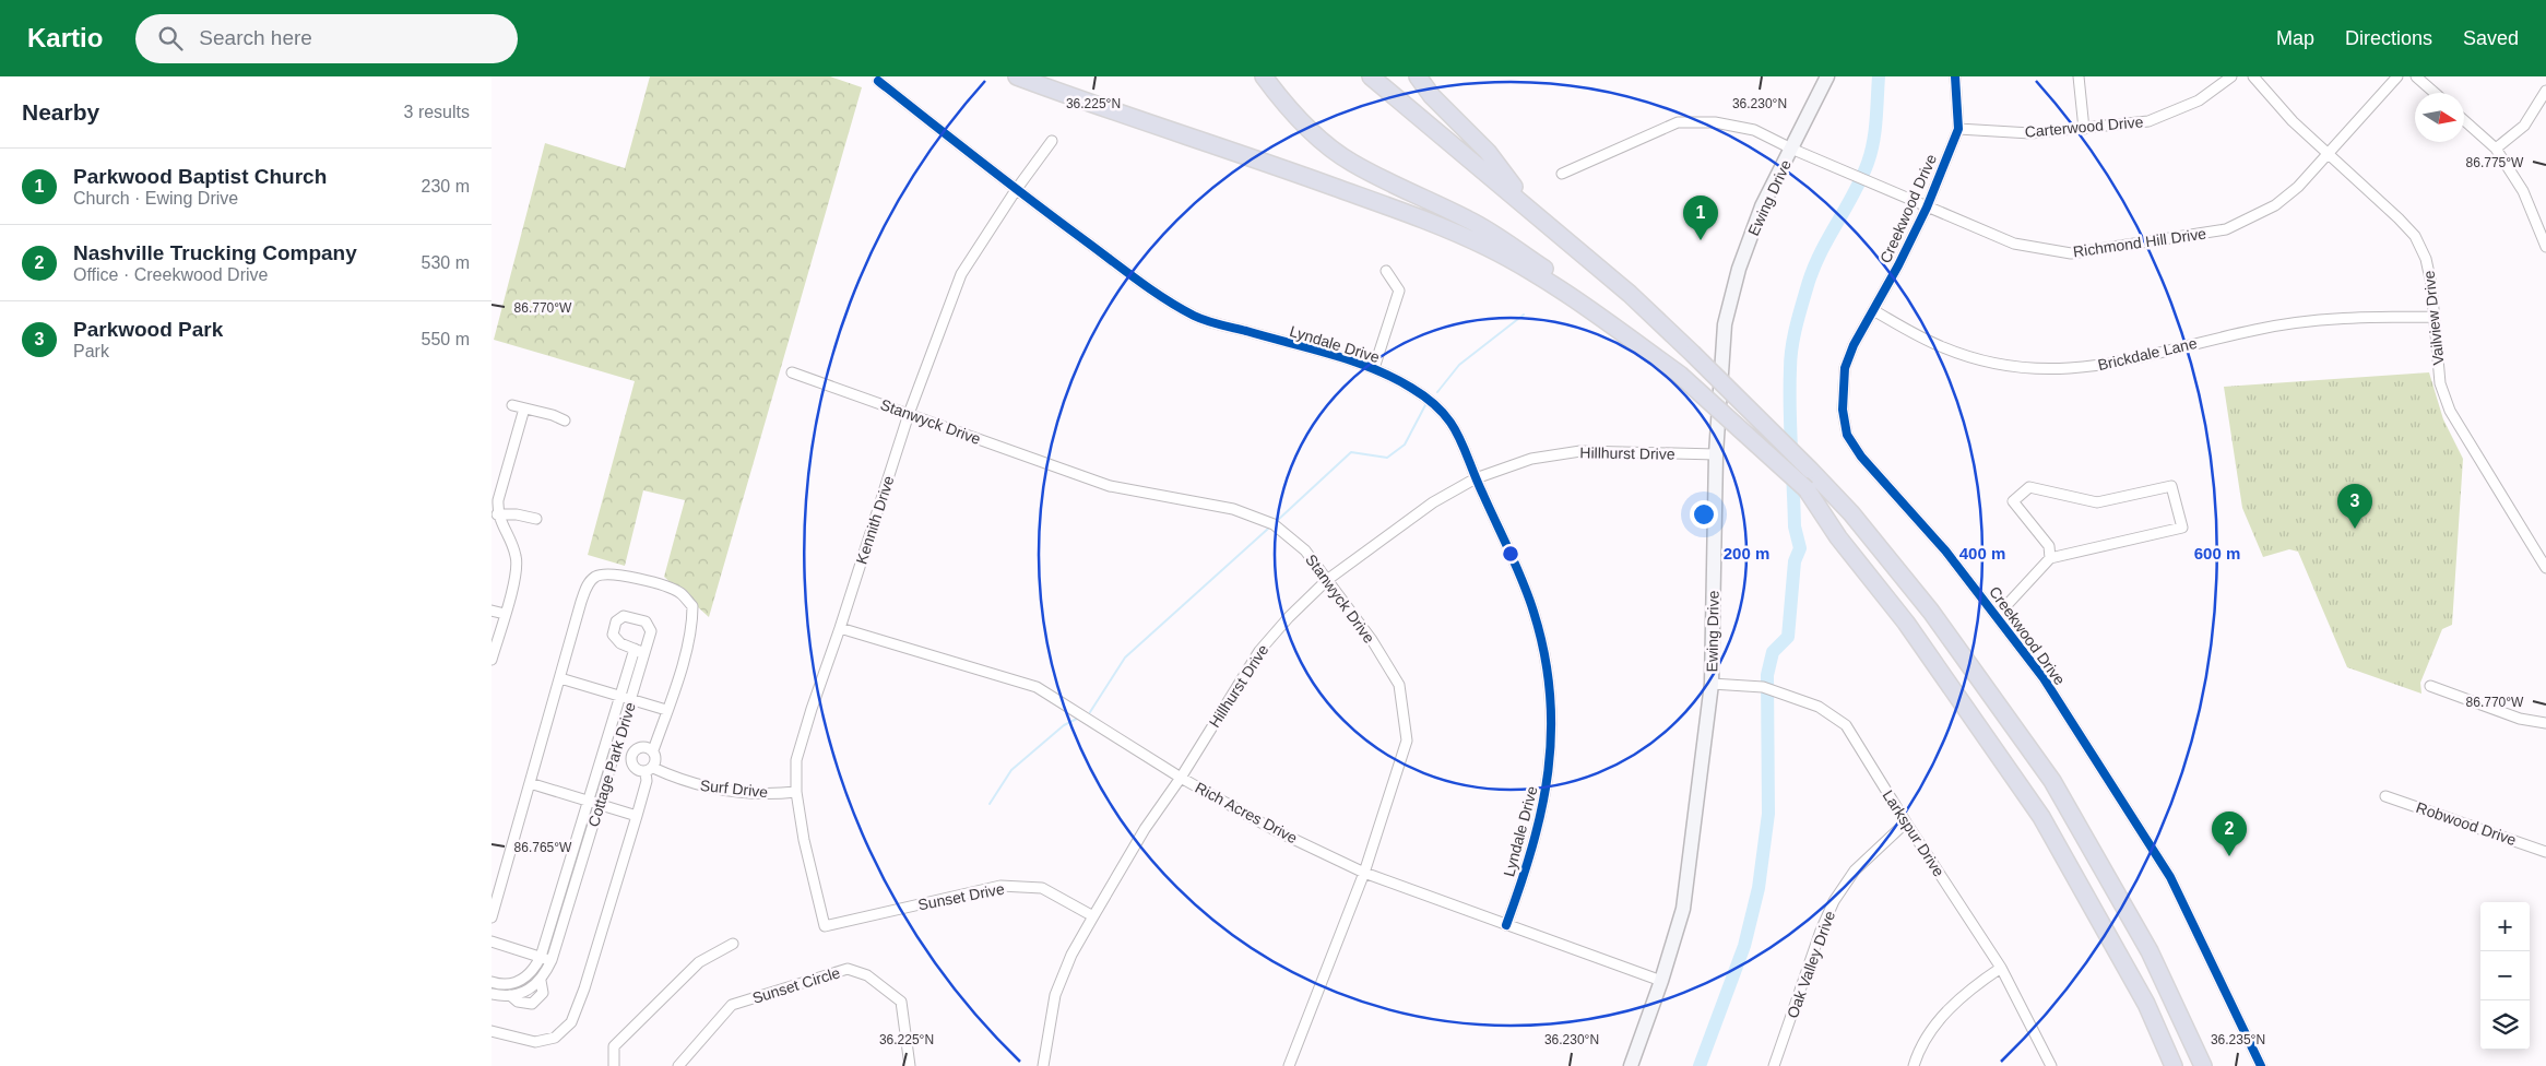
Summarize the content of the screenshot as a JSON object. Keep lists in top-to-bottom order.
{
  "streets": {
    "main road": ["Ewing Drive"],
    "street": [
      "Carterwood Drive",
      "Creekwood Drive",
      "Richmond Hill Drive",
      "Vailview Drive",
      "Lyndale Drive",
      "Brickdale Lane",
      "Stanwyck Drive",
      "Hillhurst Drive",
      "Kennith Drive",
      "Cottage Park Drive",
      "Surf Drive",
      "Rich Acres Drive",
      "Robwood Drive",
      "Larkspur Drive",
      "Sunset Drive",
      "Oak Valley Drive",
      "Sunset Circle"
    ]
  },
  "crossings": [
    ["Carterwood Drive", "Creekwood Drive"],
    ["Ewing Drive", "Richmond Hill Drive"],
    ["Ewing Drive", "Hillhurst Drive"],
    ["Ewing Drive", "Rich Acres Drive"],
    ["Ewing Drive", "Larkspur Drive"],
    ["Creekwood Drive", "Richmond Hill Drive"],
    ["Creekwood Drive", "Brickdale Lane"],
    ["Richmond Hill Drive", "Vailview Drive"],
    ["Vailview Drive", "Brickdale Lane"],
    ["Lyndale Drive", "Hillhurst Drive"],
    ["Lyndale Drive", "Kennith Drive"],
    ["Lyndale Drive", "Rich Acres Drive"],
    ["Stanwyck Drive", "Hillhurst Drive"],
    ["Stanwyck Drive", "Kennith Drive"],
    ["Stanwyck Drive", "Rich Acres Drive"],
    ["Hillhurst Drive", "Rich Acres Drive"],
    ["Hillhurst Drive", "Sunset Drive"],
    ["Kennith Drive", "Surf Drive"],
    ["Kennith Drive", "Rich Acres Drive"],
    ["Kennith Drive", "Sunset Drive"],
    ["Larkspur Drive", "Oak Valley Drive"]
  ],
  "north": "right",
  "page": {
    "header": "Kartio",
    "search": "Search here",
    "nav": ["Map", "Directions", "Saved"],
    "heading": ["Nearby", "3 results"],
    "list": [
      {
        "mark": "1",
        "name": "Parkwood Baptist Church",
        "note": "Church · Ewing Drive",
        "value": "230 m"
      },
      {
        "mark": "2",
        "name": "Nashville Trucking Company",
        "note": "Office · Creekwood Drive",
        "value": "530 m"
      },
      {
        "mark": "3",
        "name": "Parkwood Park",
        "note": "Park",
        "value": "550 m"
      }
    ],
    "pins": ["1", "3", "2"],
    "map_buttons": ["+", "−"]
  },
  "coordinates": [
    "36.225°N",
    "36.230°N",
    "86.775°W",
    "86.770°W",
    "86.765°W",
    "36.235°N"
  ],
  "rings": ["200 m", "400 m", "600 m"]
}
